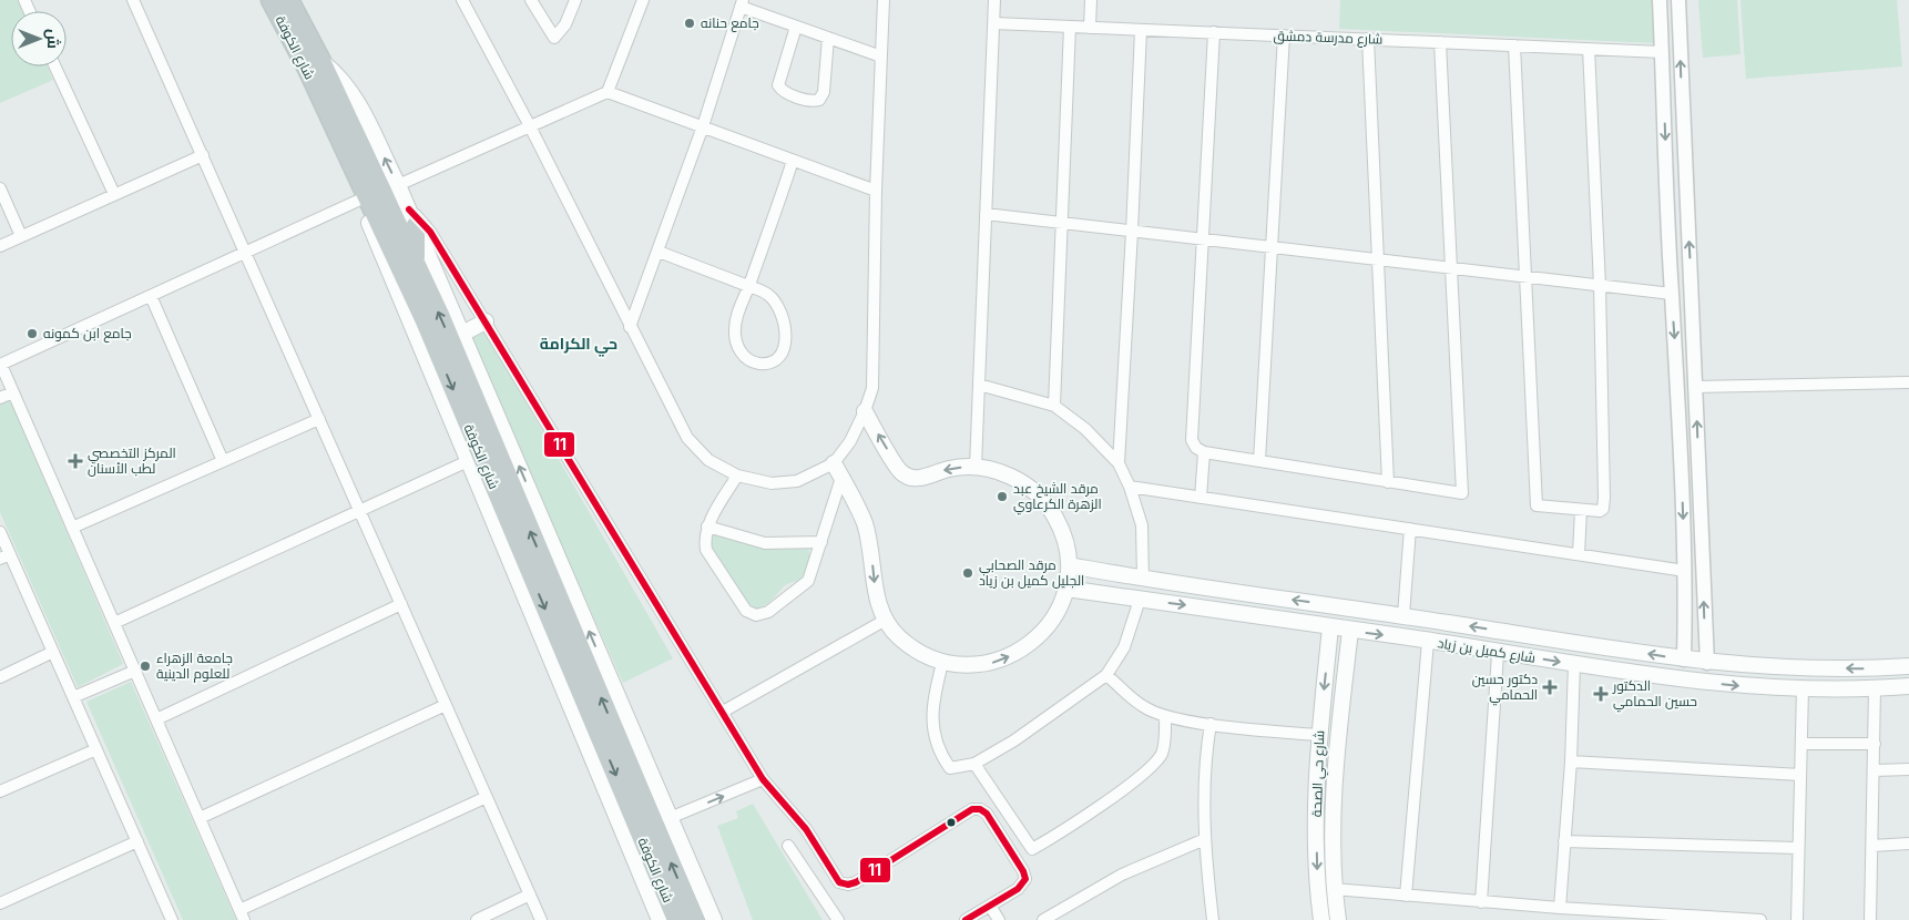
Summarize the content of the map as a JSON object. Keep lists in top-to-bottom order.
{
  "streets": {
    "highway": ["شارع الكوفة"],
    "main road": ["شارع كميل بن زياد", "شارع حي الصحة"],
    "street": ["شارع مدرسة دمشق"]
  },
  "crossings": [
    ["شارع كميل بن زياد", "شارع حي الصحة"]
  ],
  "districts": ["حي الكرامة"],
  "places": {
    "other": [
      "جامع حنانه",
      "جامع ابن كمونه",
      "مرقد الشيخ عبد الزهرة الكرعاوي",
      "مرقد الصحابي الجليل كميل بن زياد",
      "جامعة الزهراء للعلوم الدينية"
    ],
    "health": ["المركز التخصصي لطب الأسنان", "دكتور حسين الحمامي", "الدكتور حسين الحمامي"]
  },
  "lines": ["transit line 11"],
  "north": "right"
}
